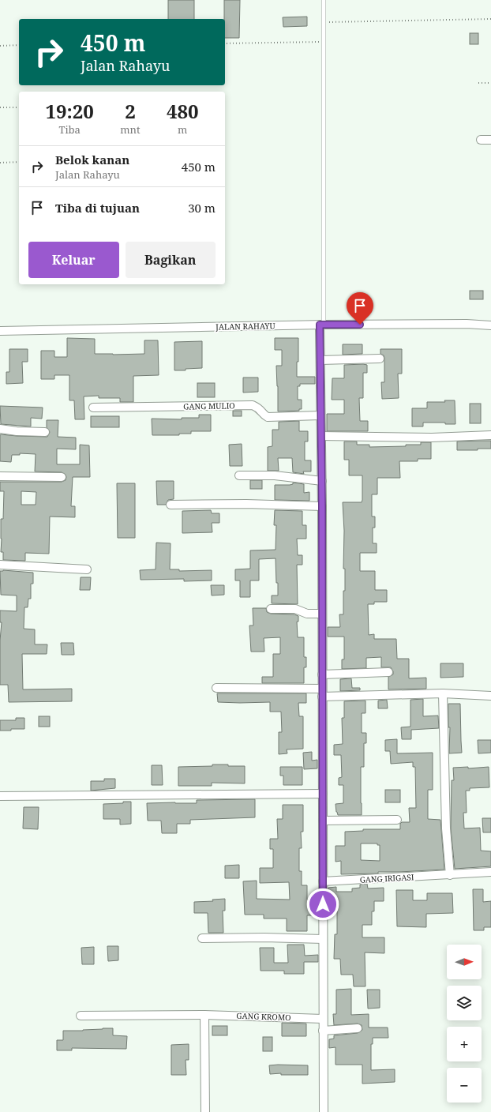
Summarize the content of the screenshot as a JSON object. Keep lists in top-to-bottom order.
{
  "streets": {
    "street": [
      "JALAN RAHAYU",
      "GANG MULIO",
      "GANG IRIGASI",
      "GANG KROMO"
    ]
  },
  "north": "right",
  "page": {
    "turn": ["450 m", "Jalan Rahayu"],
    "eta": [
      "19:20",
      "Tiba",
      "2",
      "mnt",
      "480",
      "m"
    ],
    "list": [
      {
        "name": "Belok kanan",
        "note": "Jalan Rahayu",
        "value": "450 m"
      },
      {
        "name": "Tiba di tujuan",
        "value": "30 m"
      }
    ],
    "buttons": ["Keluar", "Bagikan"],
    "map_buttons": ["+", "−"]
  }
}
